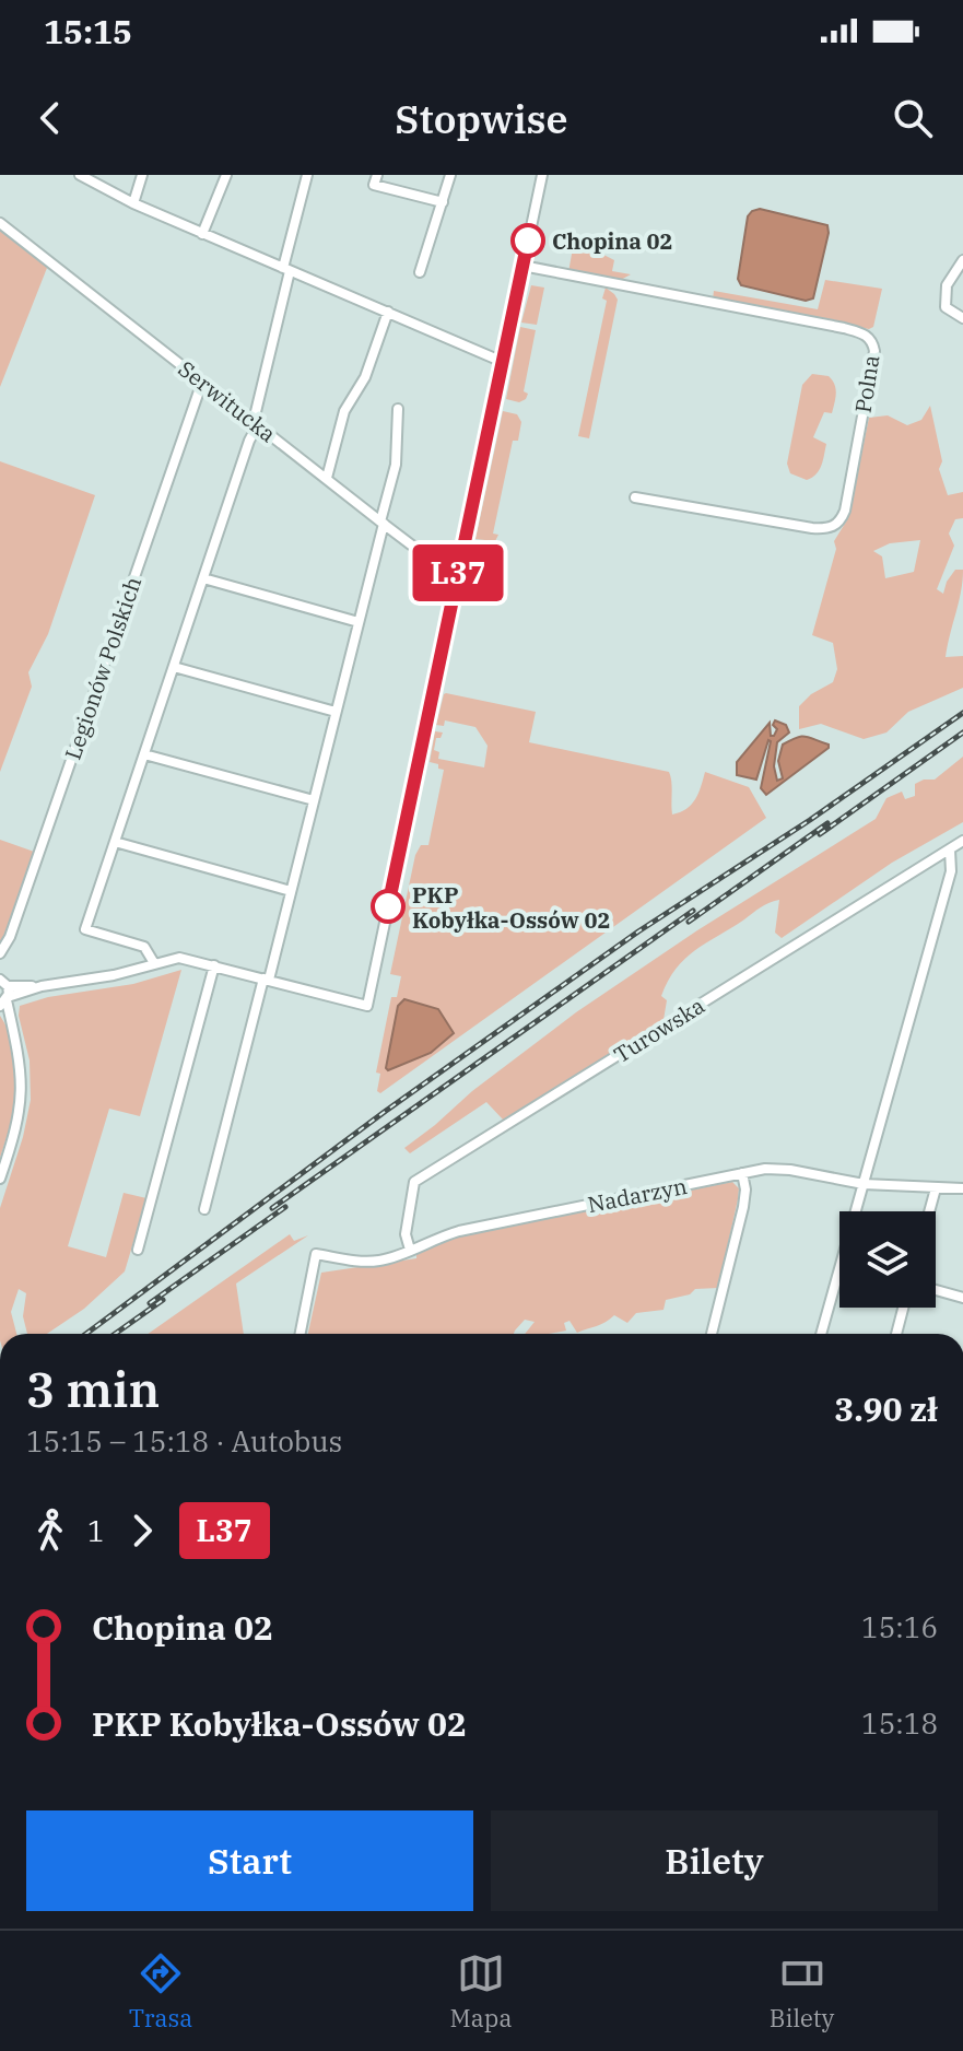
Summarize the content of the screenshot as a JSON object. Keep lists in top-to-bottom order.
{
  "streets": {
    "street": [
      "Polna",
      "Serwitucka",
      "Legionów Polskich",
      "Turowska",
      "Nadarzyn"
    ]
  },
  "crossings": [
    ["Serwitucka", "Legionów Polskich"],
    ["Turowska", "Nadarzyn"]
  ],
  "places": ["Chopina 02", "PKP Kobyłka-Ossów 02"],
  "lines": ["bus line L37"],
  "page": {
    "status": "15:15",
    "header": "Stopwise",
    "on_map": "L37",
    "heading": ["3 min", "15:15 – 15:18 · Autobus", "3.90 zł"],
    "legs": ["1", "L37"],
    "list": [
      {
        "name": "Chopina 02",
        "value": "15:16"
      },
      {
        "name": "PKP Kobyłka-Ossów 02",
        "value": "15:18"
      }
    ],
    "buttons": ["Start", "Bilety"],
    "tabs": ["Trasa", "Mapa", "Bilety"]
  }
}
